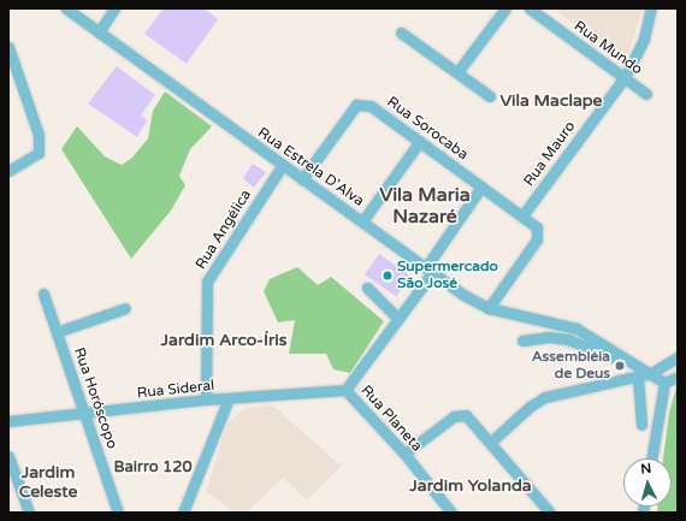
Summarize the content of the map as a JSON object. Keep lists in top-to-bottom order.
{
  "streets": {
    "street": [
      "Rua Mundo",
      "Rua Sorocaba",
      "Rua Mauro",
      "Rua Estrela D'Alva",
      "Rua Angélica",
      "Rua Sideral",
      "Rua Horóscopo",
      "Rua Planeta"
    ]
  },
  "crossings": [
    ["Rua Mundo", "Rua Mauro"],
    ["Rua Sorocaba", "Rua Mauro"],
    ["Rua Sorocaba", "Rua Estrela D'Alva"],
    ["Rua Sorocaba", "Rua Planeta"],
    ["Rua Estrela D'Alva", "Rua Angélica"],
    ["Rua Estrela D'Alva", "Rua Planeta"],
    ["Rua Angélica", "Rua Sideral"],
    ["Rua Sideral", "Rua Horóscopo"],
    ["Rua Sideral", "Rua Planeta"]
  ],
  "districts": [
    "Vila Maclape",
    "Vila Maria Nazaré",
    "Jardim Arco-Íris",
    "Bairro 120",
    "Jardim Celeste",
    "Jardim Yolanda"
  ],
  "places": ["Supermercado São José", "Assembléia de Deus"],
  "north": "top"
}
